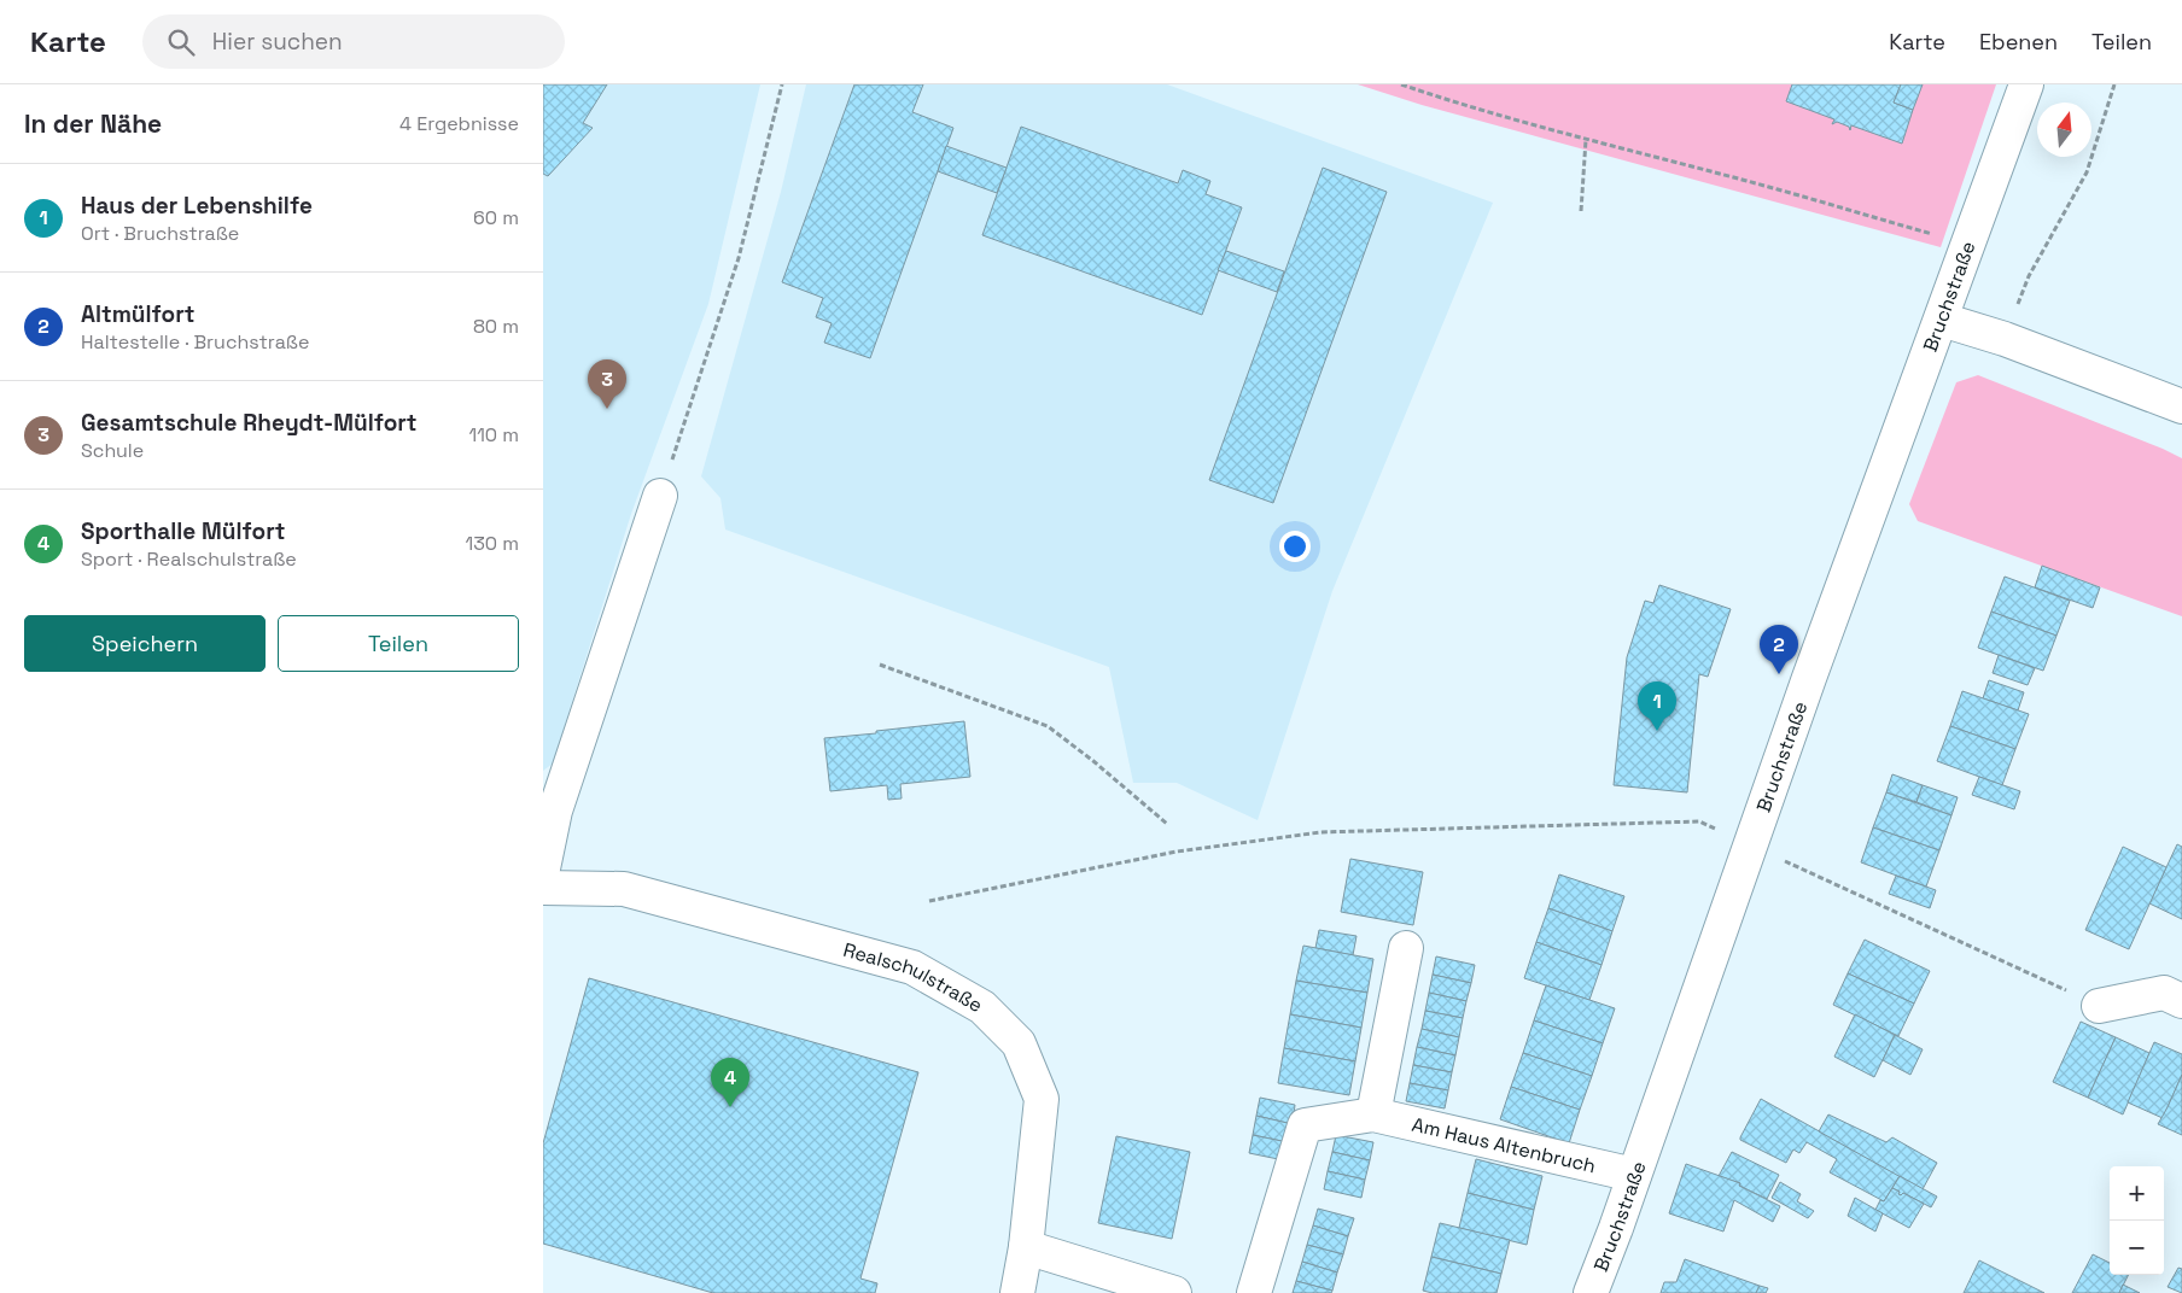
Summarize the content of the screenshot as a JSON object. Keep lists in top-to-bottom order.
{
  "streets": {
    "street": ["Bruchstraße", "Realschulstraße", "Am Haus Altenbruch"]
  },
  "crossings": [
    ["Bruchstraße", "Am Haus Altenbruch"]
  ],
  "north": "top",
  "page": {
    "header": "Karte",
    "search": "Hier suchen",
    "nav": ["Karte", "Ebenen", "Teilen"],
    "heading": ["In der Nähe", "4 Ergebnisse"],
    "list": [
      {
        "mark": "1",
        "name": "Haus der Lebenshilfe",
        "note": "Ort · Bruchstraße",
        "value": "60 m"
      },
      {
        "mark": "2",
        "name": "Altmülfort",
        "note": "Haltestelle · Bruchstraße",
        "value": "80 m"
      },
      {
        "mark": "3",
        "name": "Gesamtschule Rheydt-Mülfort",
        "note": "Schule",
        "value": "110 m"
      },
      {
        "mark": "4",
        "name": "Sporthalle Mülfort",
        "note": "Sport · Realschulstraße",
        "value": "130 m"
      }
    ],
    "pins": [
      "3",
      "2",
      "1",
      "4"
    ],
    "buttons": ["Speichern", "Teilen"],
    "map_buttons": ["+", "−"]
  }
}
